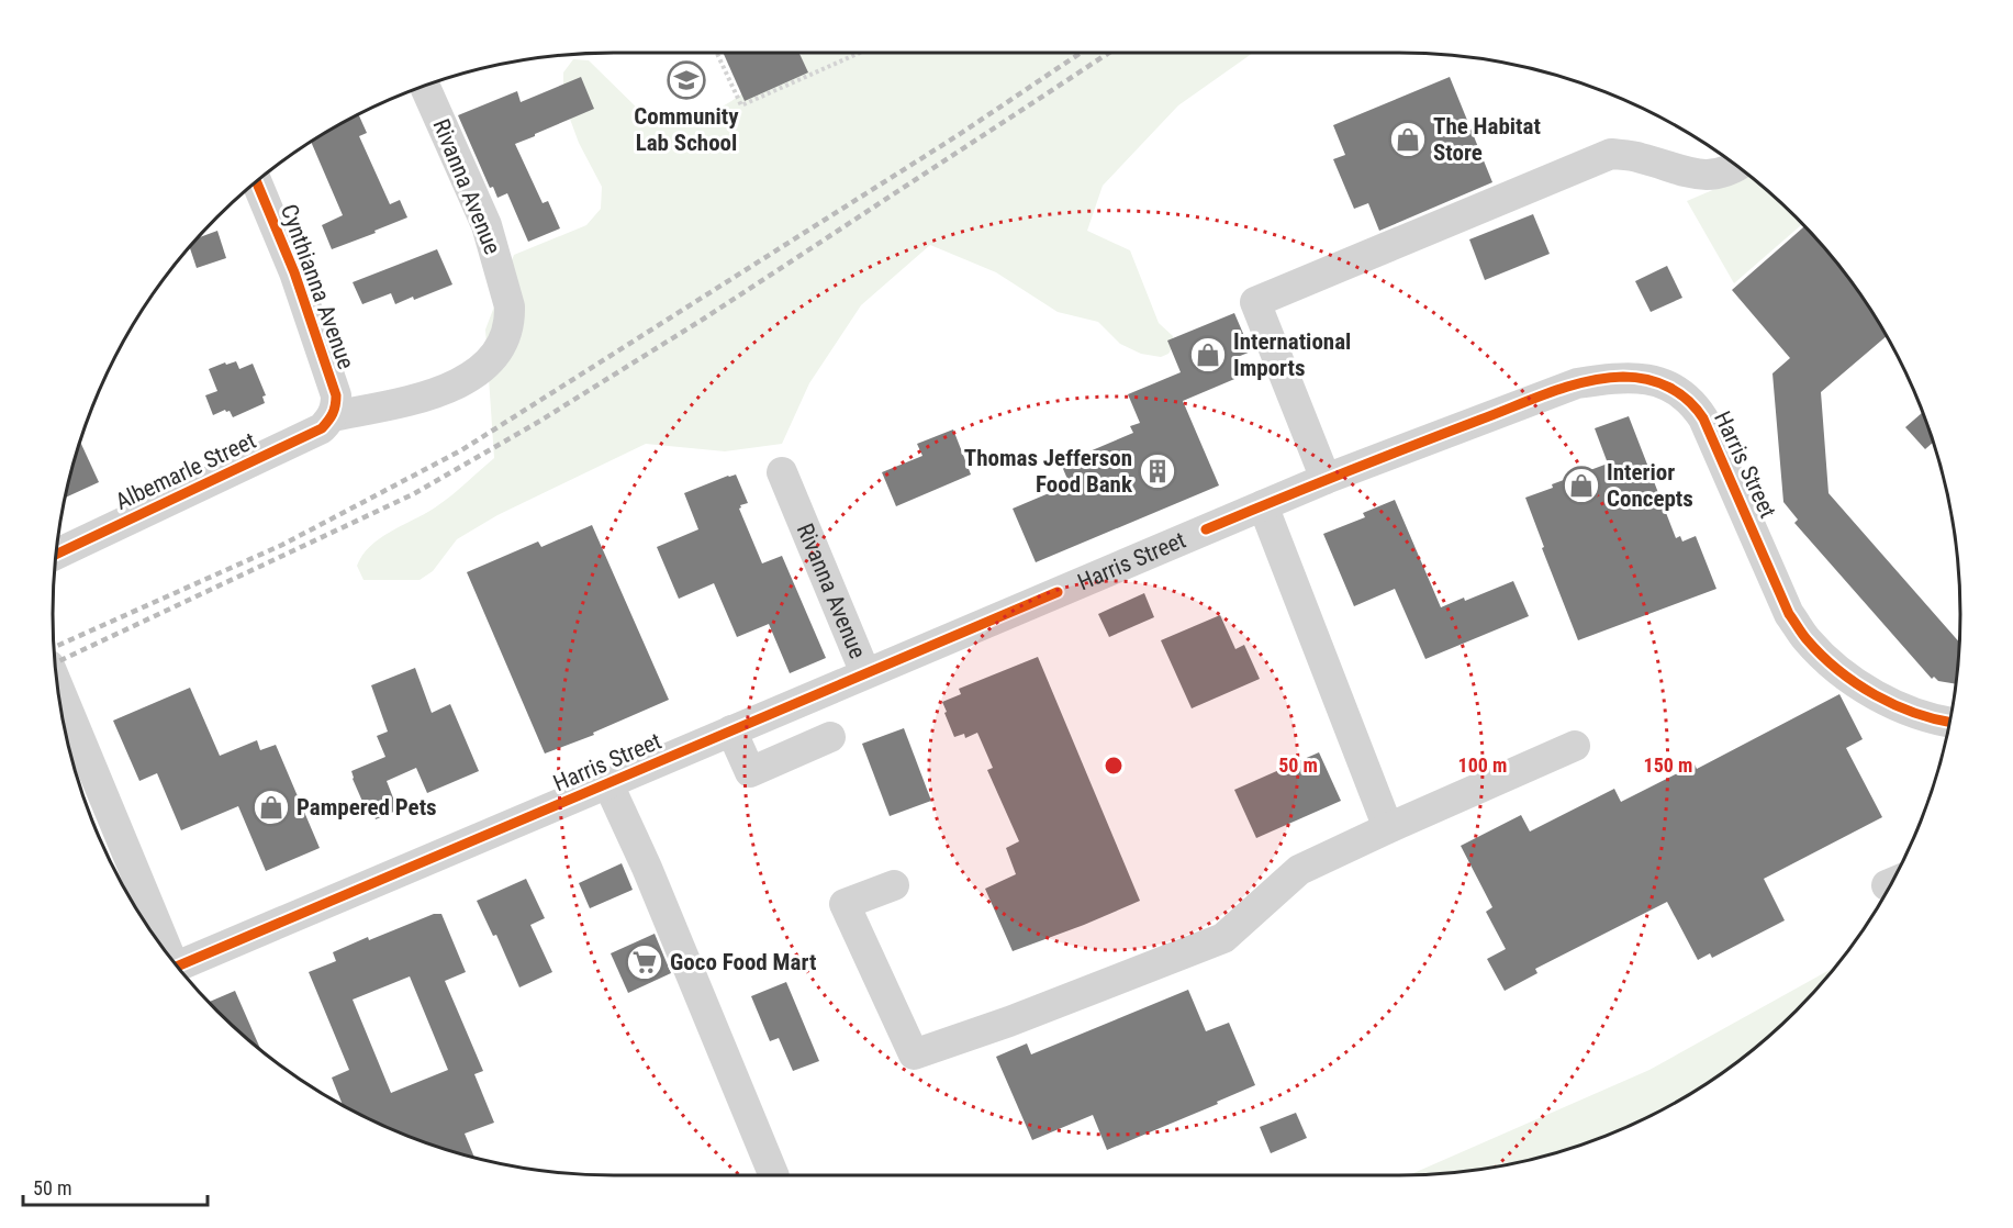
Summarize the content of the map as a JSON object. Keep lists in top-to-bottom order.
{
  "streets": {
    "street": [
      "Rivanna Avenue",
      "Cynthianna Avenue",
      "Harris Street",
      "Albemarle Street"
    ]
  },
  "crossings": [
    ["Rivanna Avenue", "Cynthianna Avenue"],
    ["Rivanna Avenue", "Harris Street"],
    ["Rivanna Avenue", "Albemarle Street"],
    ["Cynthianna Avenue", "Albemarle Street"]
  ],
  "places": {
    "school or university": ["Community Lab School"],
    "shop": [
      "The Habitat Store",
      "International Imports",
      "Interior Concepts",
      "Pampered Pets"
    ],
    "building": ["Thomas Jefferson Food Bank"],
    "supermarket": ["Goco Food Mart"]
  },
  "scale_bar": "50 m",
  "rings": ["50 m", "100 m", "150 m"]
}
